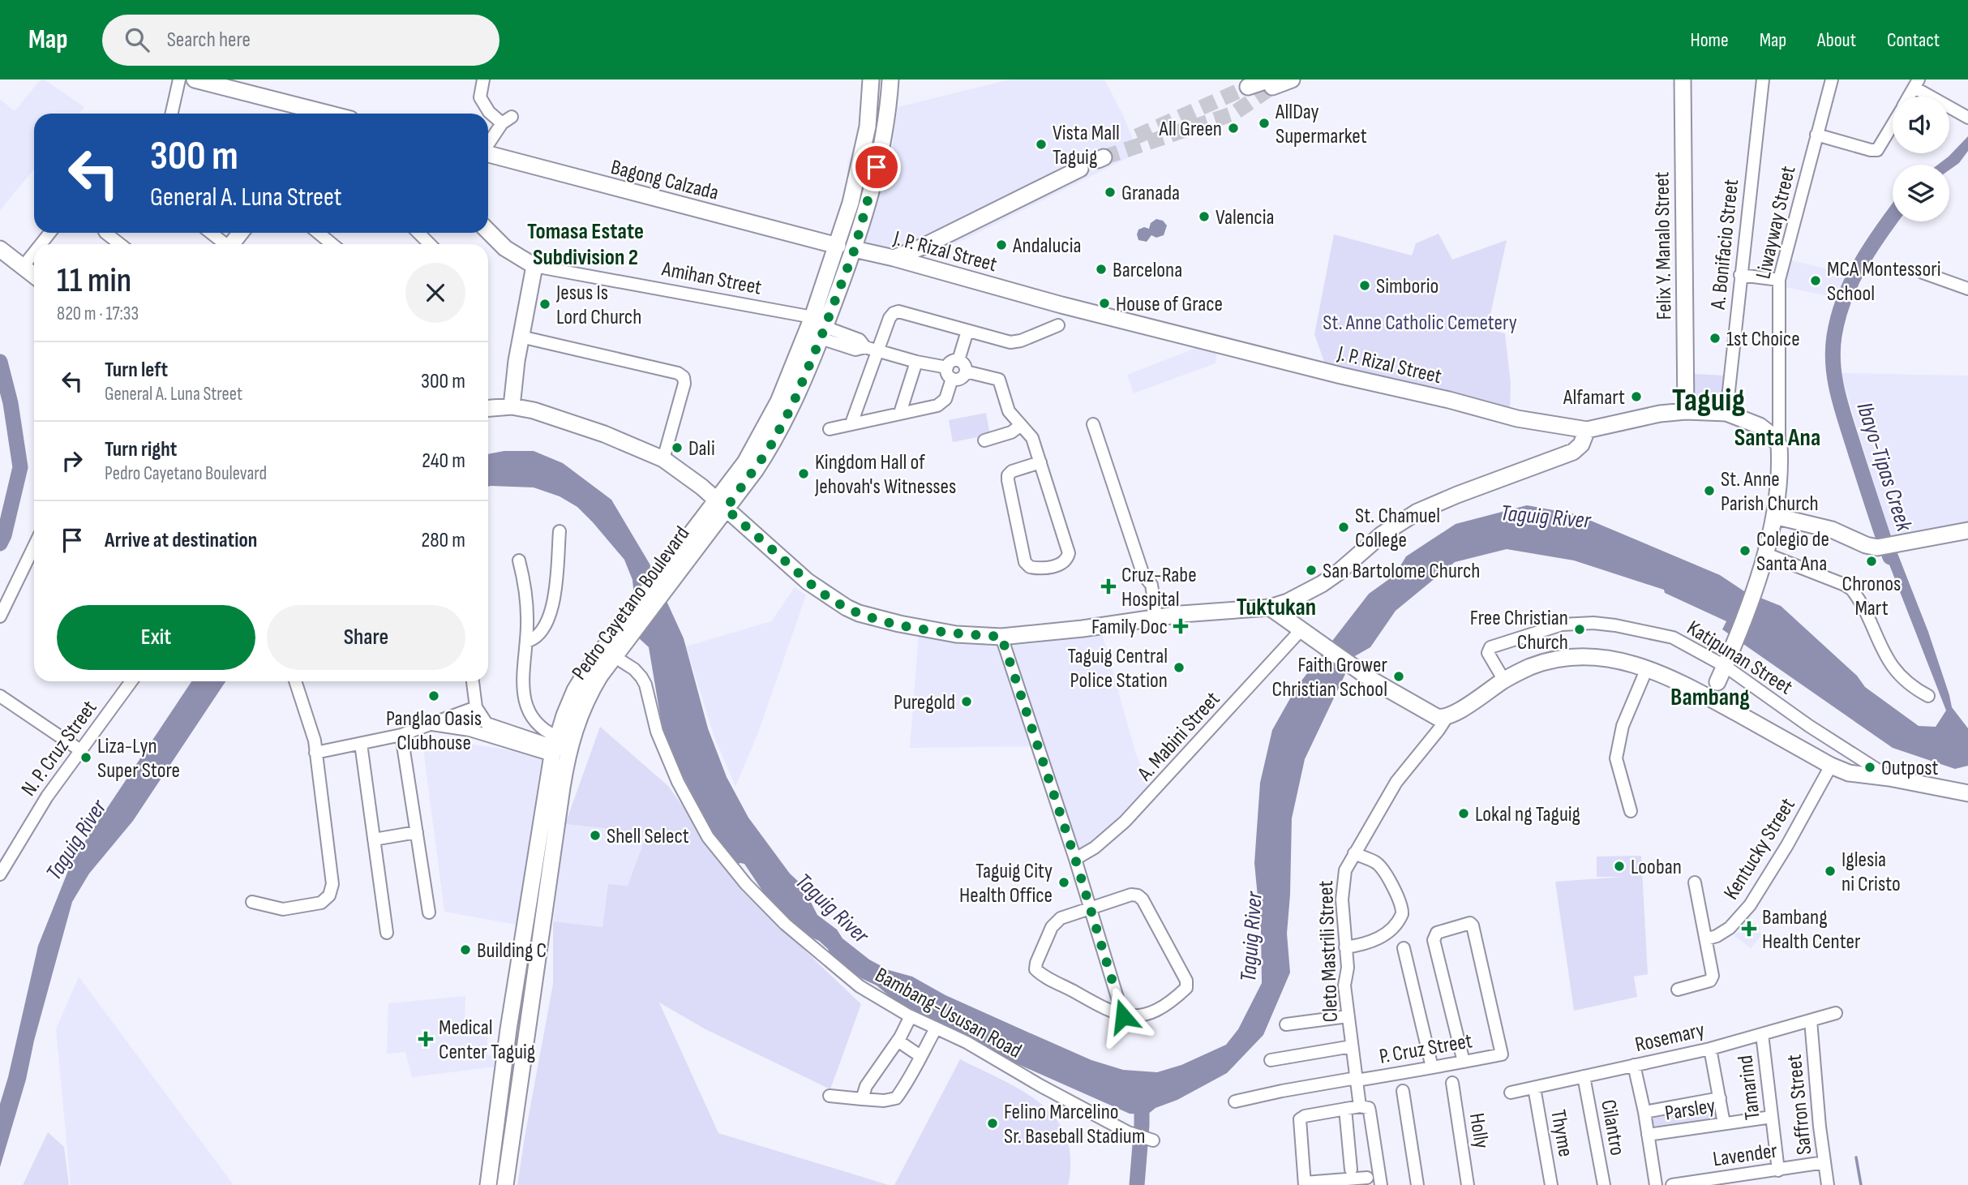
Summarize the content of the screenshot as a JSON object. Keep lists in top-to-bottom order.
{
  "streets": {
    "main road": [
      "Bagong Calzada",
      "Felix Y. Manalo Street",
      "J. P. Rizal Street",
      "Amihan Street",
      "Pedro Cayetano Boulevard"
    ],
    "street": [
      "Liwayway Street",
      "A. Bonifacio Street",
      "Katipunan Street",
      "A. Mabini Street",
      "N. P. Cruz Street",
      "Kentucky Street",
      "Cleto Mastrili Street",
      "Bambang-Ususan Road",
      "Rosemary",
      "P. Cruz Street",
      "Tamarind",
      "Saffron Street",
      "Parsley",
      "Cilantro",
      "Holly",
      "Thyme",
      "Lavender"
    ]
  },
  "crossings": [
    ["Bagong Calzada", "Pedro Cayetano Boulevard"],
    ["Liwayway Street", "J. P. Rizal Street"],
    ["A. Bonifacio Street", "J. P. Rizal Street"],
    ["Felix Y. Manalo Street", "J. P. Rizal Street"],
    ["J. P. Rizal Street", "Pedro Cayetano Boulevard"],
    ["Amihan Street", "Pedro Cayetano Boulevard"],
    ["Pedro Cayetano Boulevard", "Bambang-Ususan Road"],
    ["Cleto Mastrili Street", "P. Cruz Street"],
    ["Rosemary", "Tamarind"],
    ["Rosemary", "Saffron Street"],
    ["Rosemary", "Cilantro"],
    ["Rosemary", "Thyme"],
    ["Tamarind", "Parsley"],
    ["Tamarind", "Lavender"],
    ["Saffron Street", "Lavender"]
  ],
  "districts": [
    "Tomasa Estate Subdivision 2",
    "Taguig",
    "Santa Ana",
    "Tuktukan",
    "Bambang"
  ],
  "water": ["Ibayo-Tipas Creek", "Taguig River"],
  "parks": ["St. Anne Catholic Cemetery"],
  "places": {
    "other": [
      "AllDay Supermarket",
      "All Green",
      "Vista Mall Taguig",
      "Granada",
      "Valencia",
      "Andalucia",
      "Barcelona",
      "MCA Montessori School",
      "Simborio",
      "House of Grace",
      "Jesus Is Lord Church",
      "1st Choice",
      "Alfamart",
      "Dali",
      "Kingdom Hall of Jehovah's Witnesses",
      "St. Anne Parish Church",
      "St. Chamuel College",
      "Colegio de Santa Ana",
      "Chronos Mart",
      "San Bartolome Church",
      "Free Christian Church",
      "Taguig Central Police Station",
      "Faith Grower Christian School",
      "Panglao Oasis Clubhouse",
      "Puregold",
      "Liza-Lyn Super Store",
      "Outpost",
      "Lokal ng Taguig",
      "Shell Select",
      "Looban",
      "Iglesia ni Cristo",
      "Taguig City Health Office",
      "Building C",
      "Felino Marcelino Sr. Baseball Stadium"
    ],
    "health": [
      "Cruz-Rabe Hospital",
      "Family Doc",
      "Bambang Health Center",
      "Medical Center Taguig"
    ]
  },
  "page": {
    "header": "Map",
    "search": "Search here",
    "nav": [
      "Home",
      "Map",
      "About",
      "Contact"
    ],
    "turn": ["300 m", "General A. Luna Street"],
    "heading": ["11 min", "820 m · 17:33"],
    "list": [
      {
        "name": "Turn left",
        "note": "General A. Luna Street",
        "value": "300 m"
      },
      {
        "name": "Turn right",
        "note": "Pedro Cayetano Boulevard",
        "value": "240 m"
      },
      {
        "name": "Arrive at destination",
        "value": "280 m"
      }
    ],
    "buttons": ["Exit", "Share"]
  }
}
